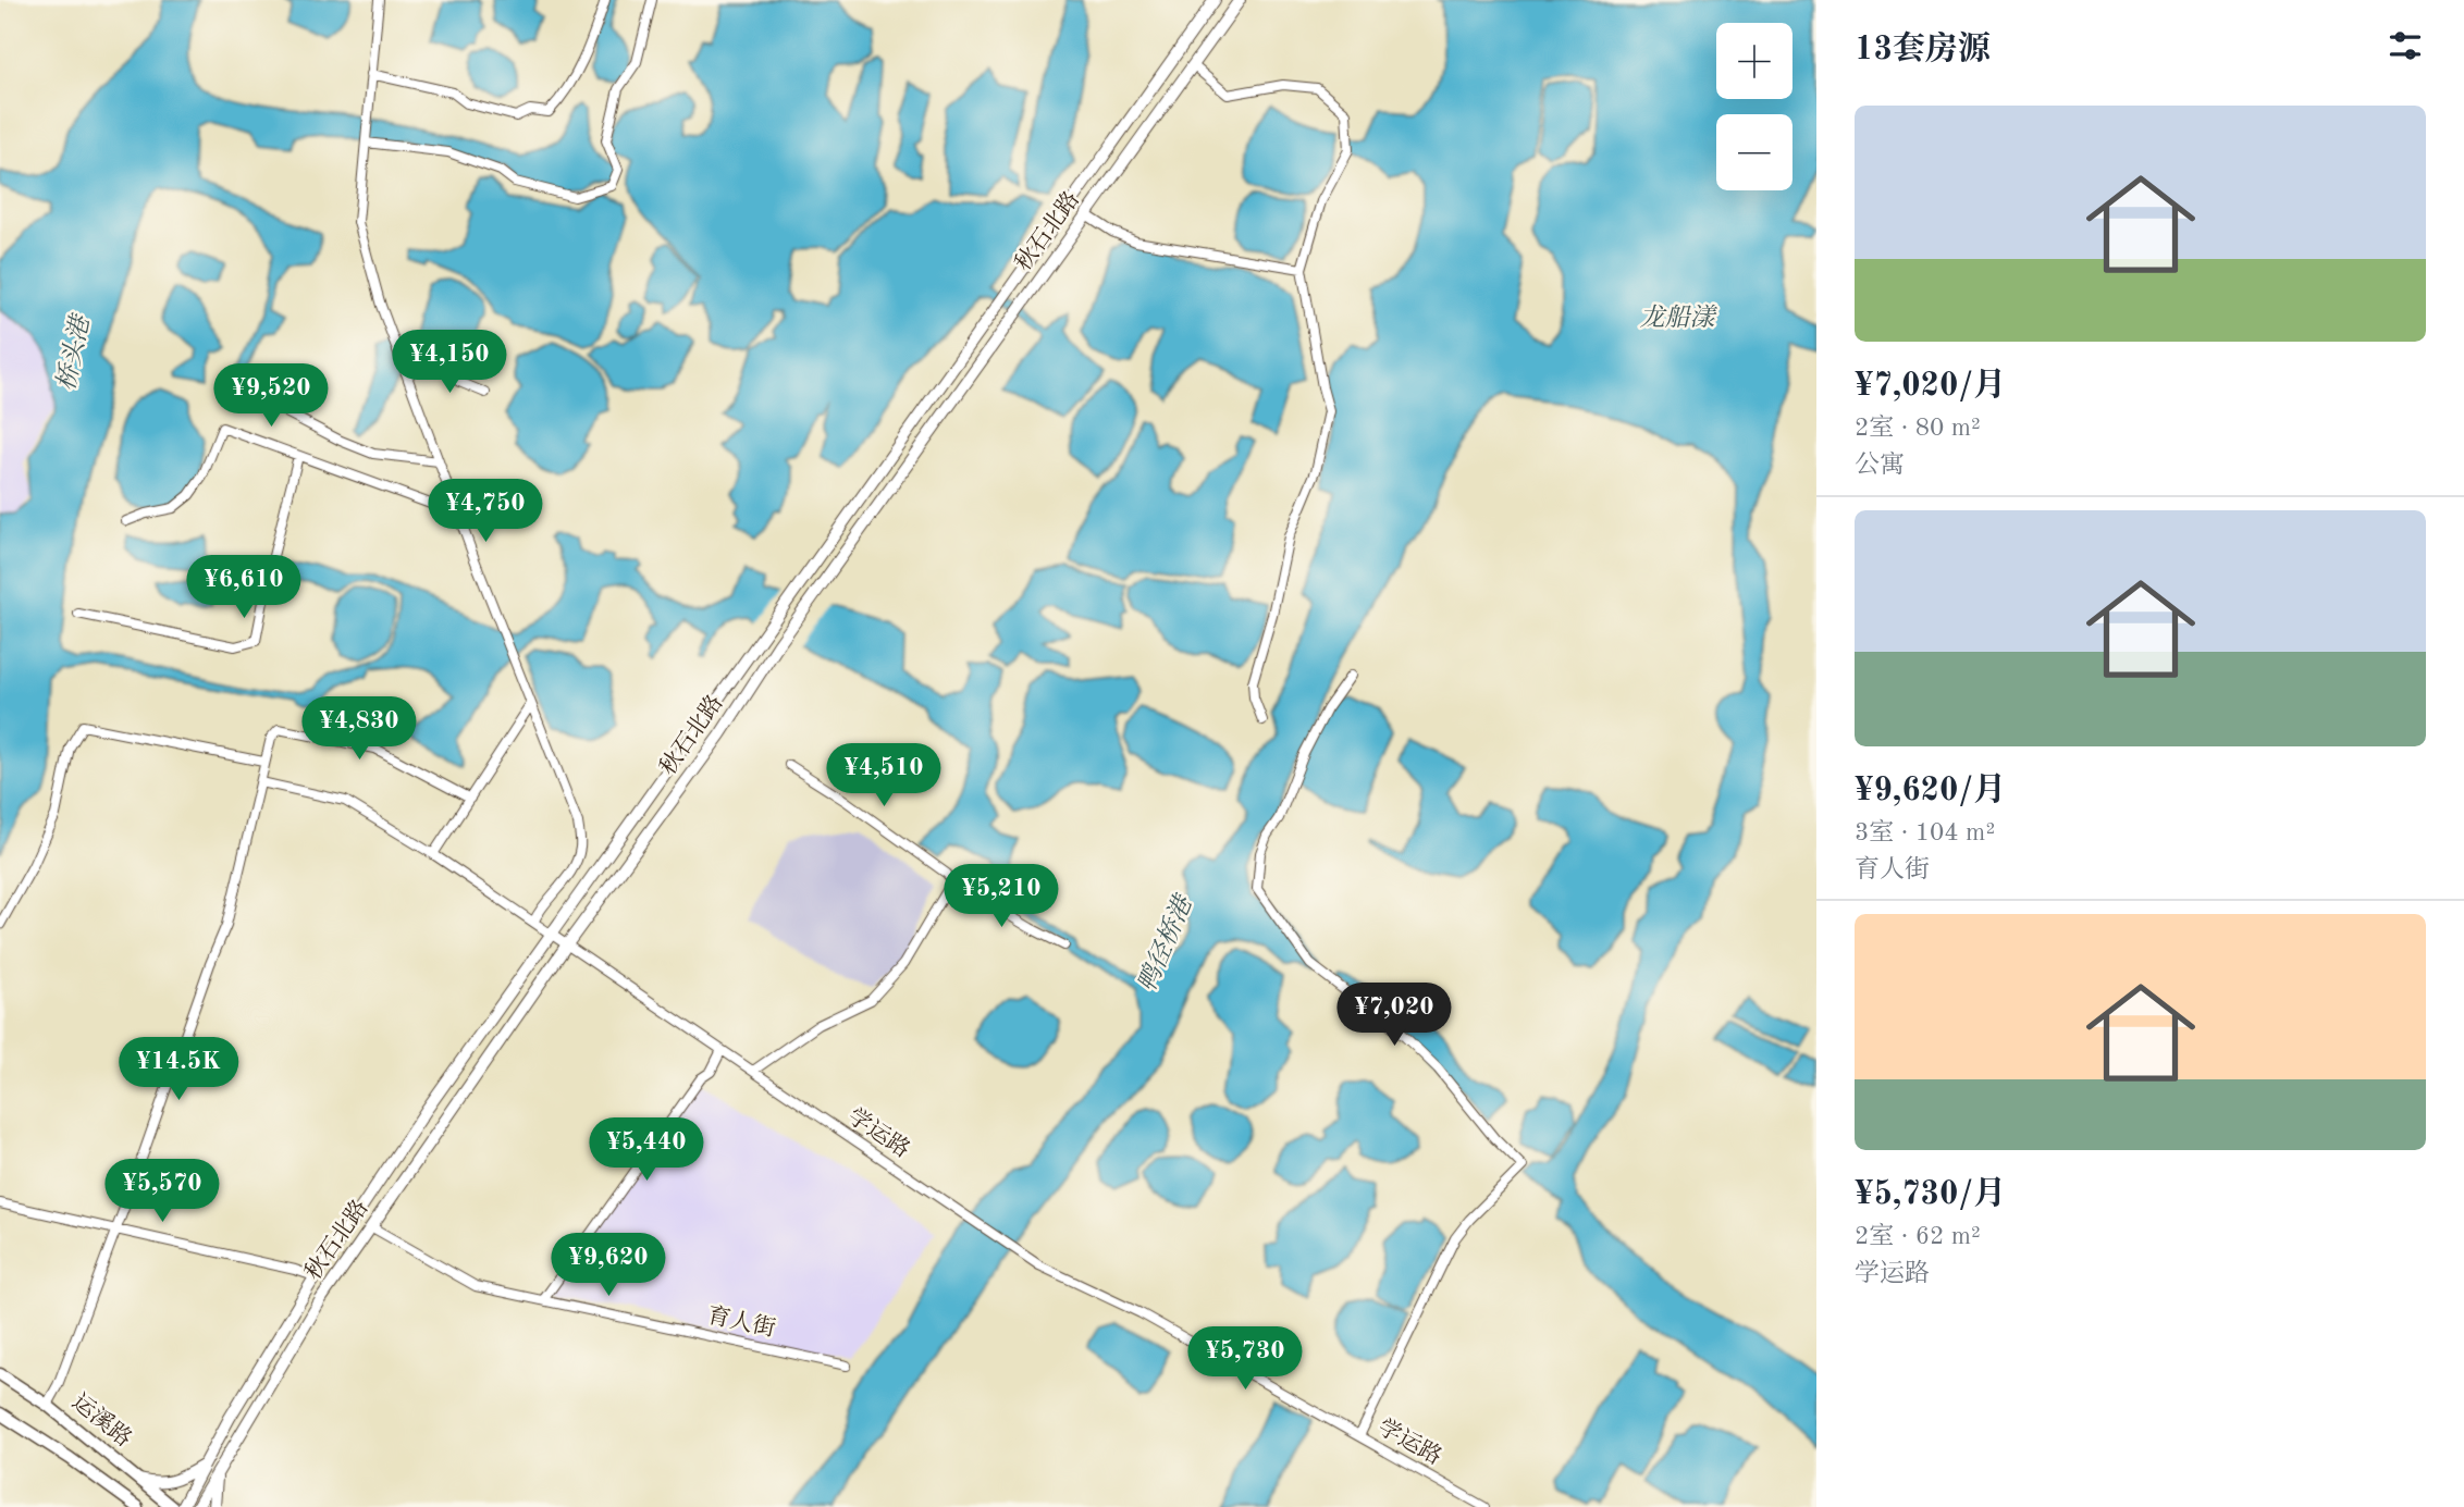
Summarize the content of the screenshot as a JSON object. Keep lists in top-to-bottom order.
{
  "streets": {
    "highway": ["运溪路"],
    "main road": ["秋石北路"],
    "street": ["学运路", "育人街"]
  },
  "crossings": [
    ["秋石北路", "学运路"],
    ["秋石北路", "育人街"]
  ],
  "water": ["龙船漾", "桥头港", "鸭径桥港"],
  "page": {
    "heading": "13套房源",
    "map_buttons": ["+", "−"],
    "list": [
      {
        "name": "¥7,020/月",
        "note": "2室 · 80 m² · 公寓"
      },
      {
        "name": "¥9,620/月",
        "note": "3室 · 104 m² · 育人街"
      },
      {
        "name": "¥5,730/月",
        "note": "2室 · 62 m² · 学运路"
      }
    ],
    "price": [
      "¥4,150",
      "¥9,520",
      "¥4,750",
      "¥6,610",
      "¥4,830",
      "¥4,510",
      "¥5,210",
      "¥7,020",
      "¥14.5K",
      "¥5,440",
      "¥5,570",
      "¥9,620",
      "¥5,730"
    ]
  }
}
